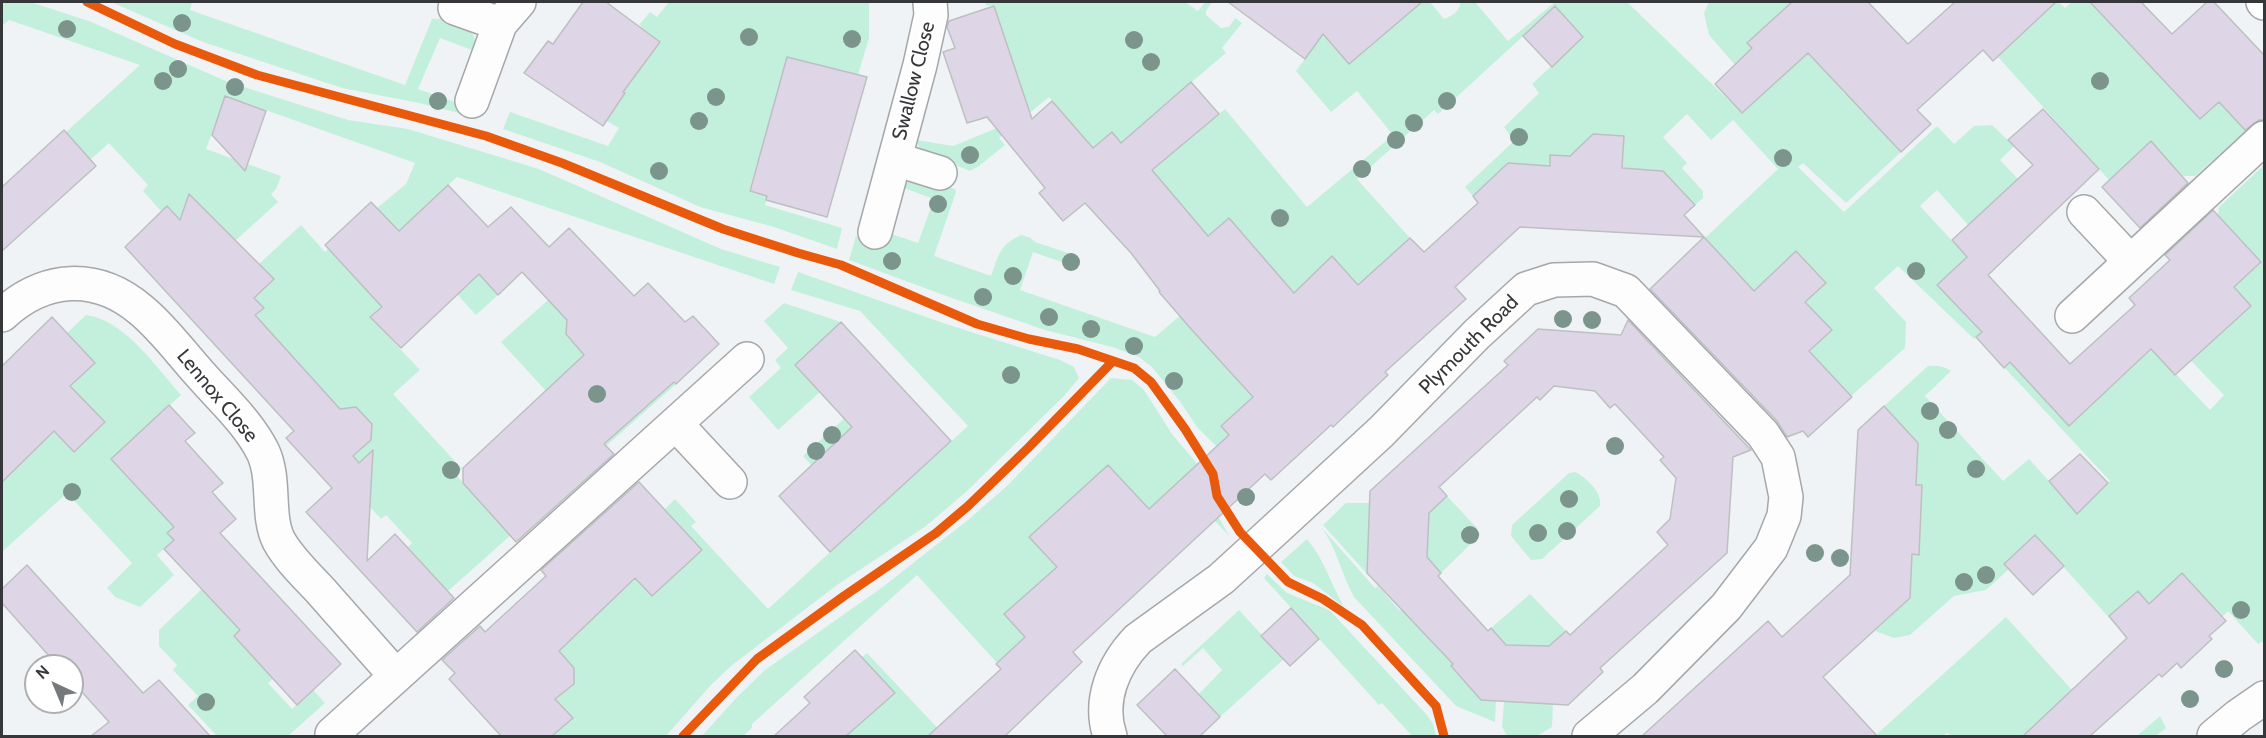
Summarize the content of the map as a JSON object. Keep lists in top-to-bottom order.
{
  "streets": {
    "street": ["Swallow Close", "Plymouth Road", "Lennox Close"]
  },
  "north": "top left"
}
